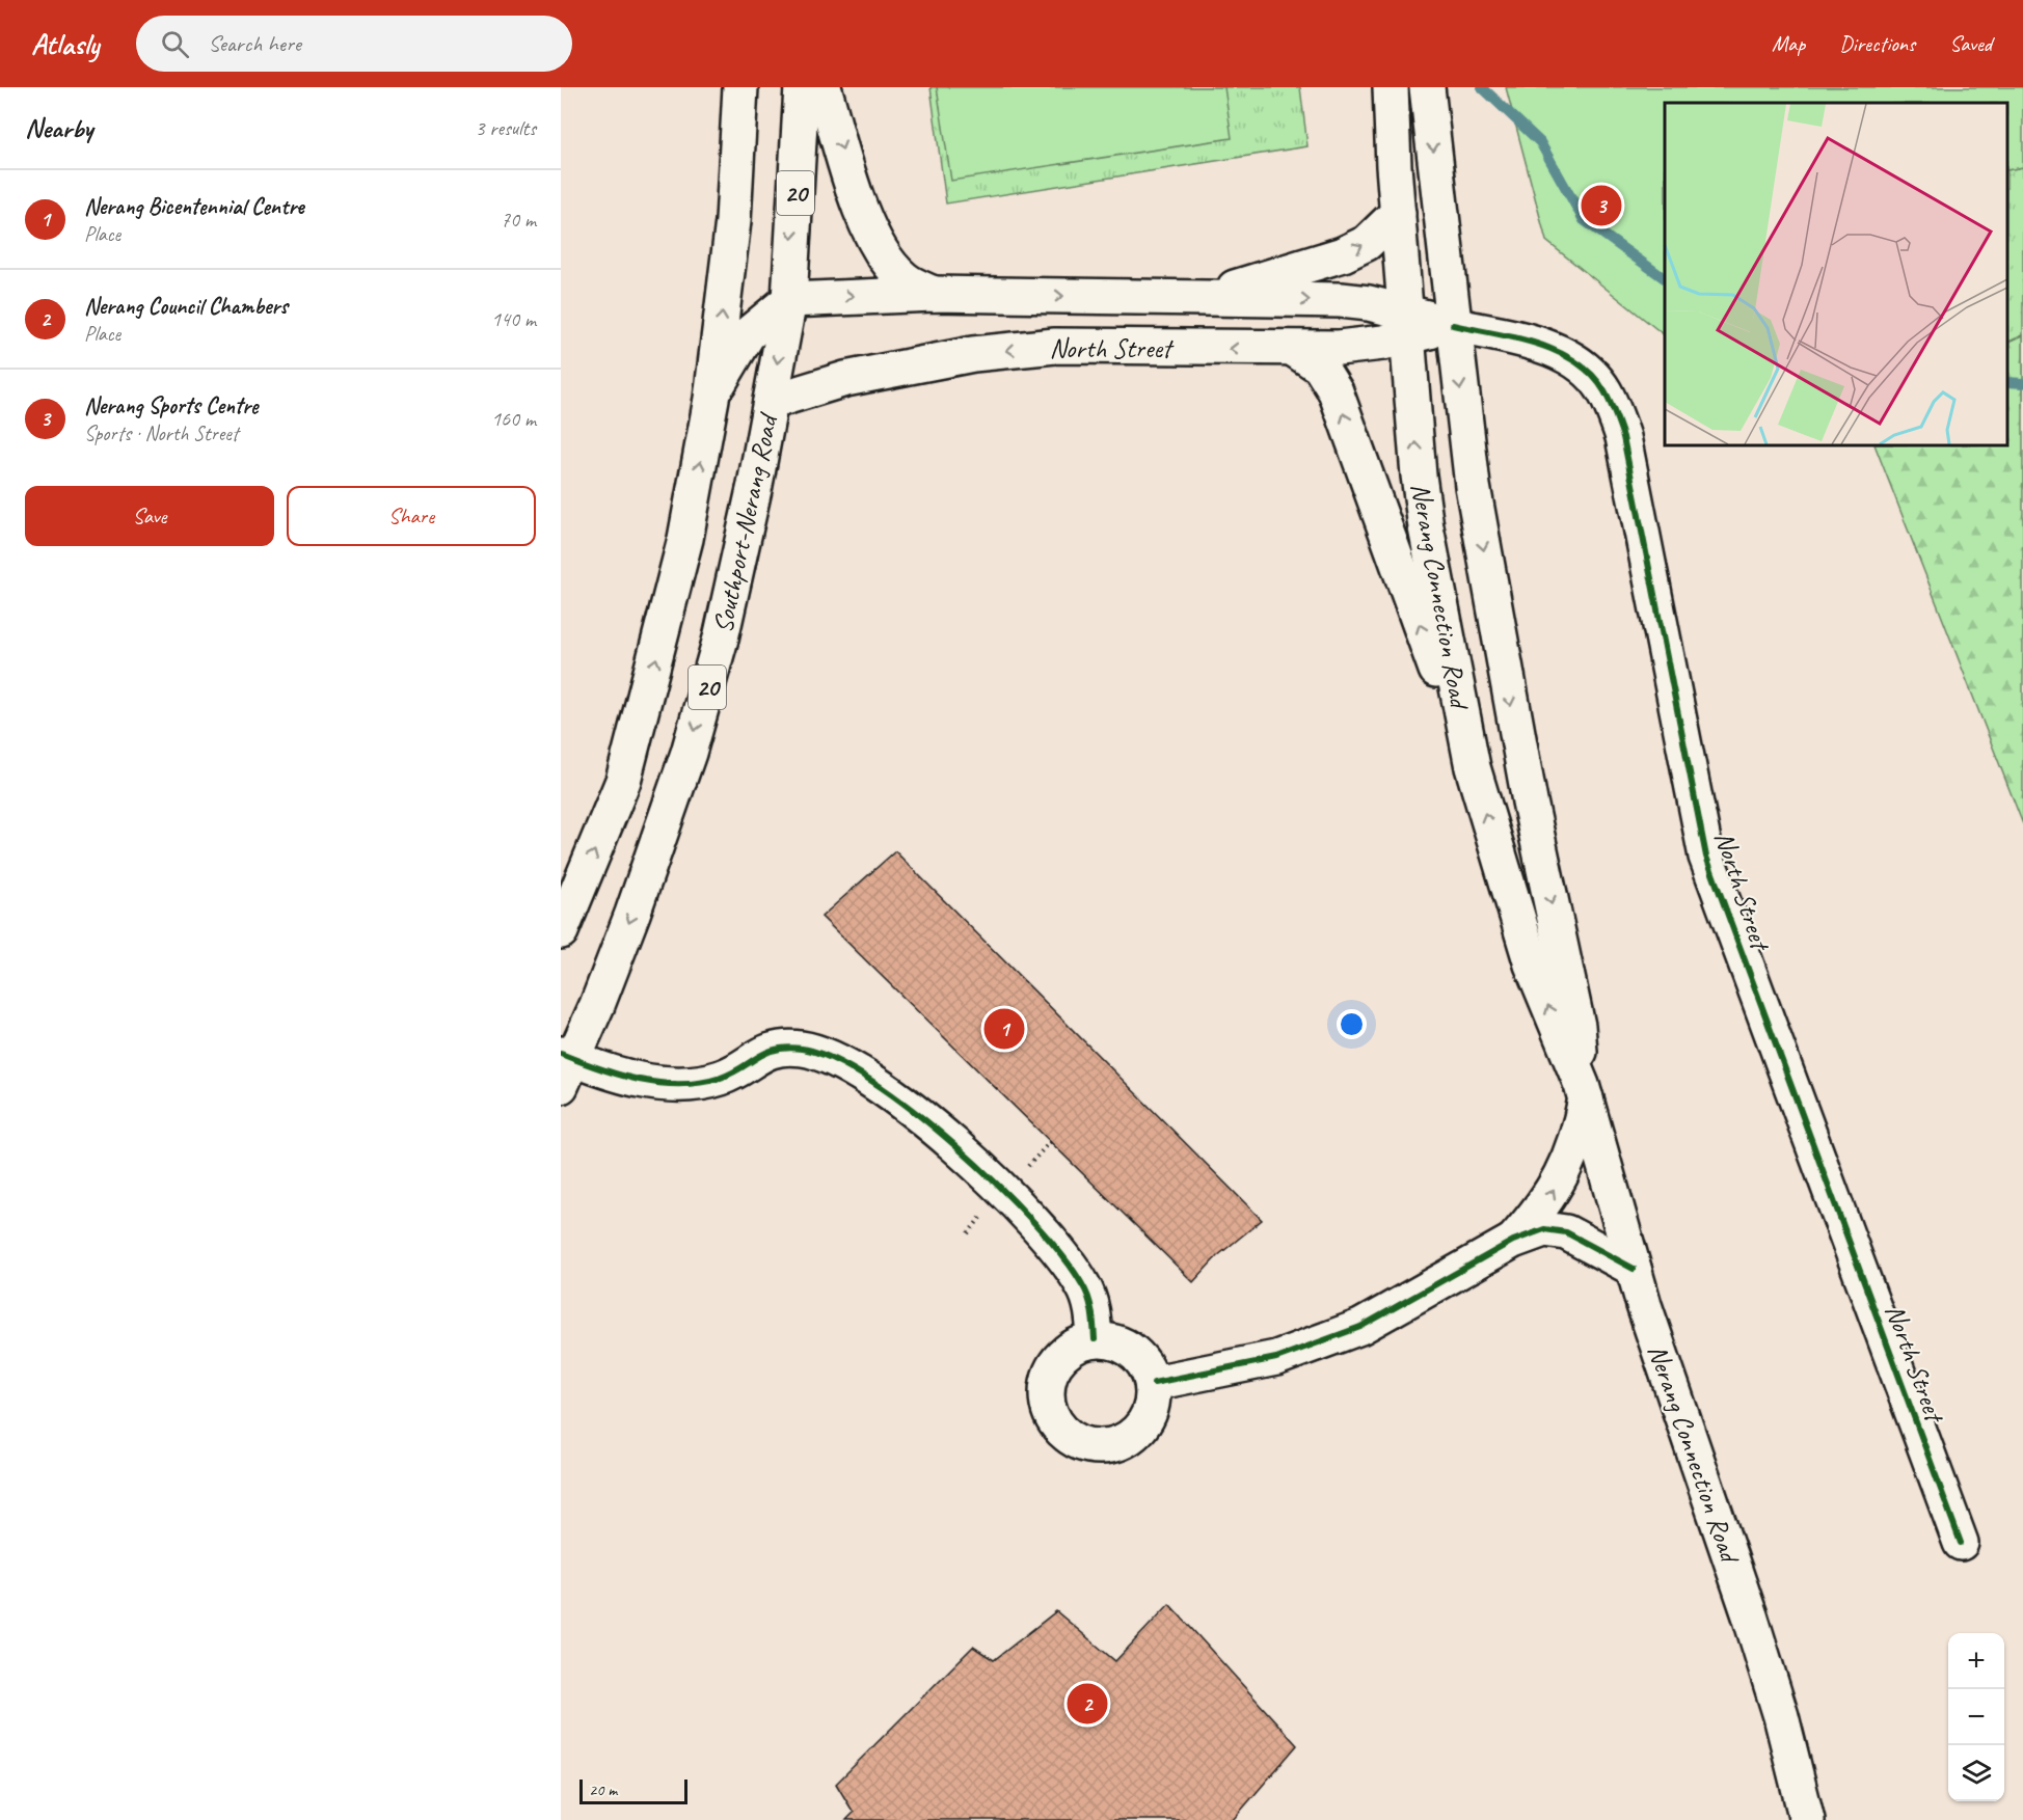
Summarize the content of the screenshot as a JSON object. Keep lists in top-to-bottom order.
{
  "streets": {
    "main road": [
      "20",
      "North Street",
      "Southport-Nerang Road",
      "Nerang Connection Road"
    ]
  },
  "crossings": [
    ["North Street", "Southport-Nerang Road"],
    ["North Street", "Nerang Connection Road"]
  ],
  "scale_bar": "20 m",
  "page": {
    "header": "Atlasly",
    "search": "Search here",
    "nav": ["Map", "Directions", "Saved"],
    "heading": ["Nearby", "3 results"],
    "list": [
      {
        "mark": "1",
        "name": "Nerang Bicentennial Centre",
        "note": "Place",
        "value": "70 m"
      },
      {
        "mark": "2",
        "name": "Nerang Council Chambers",
        "note": "Place",
        "value": "140 m"
      },
      {
        "mark": "3",
        "name": "Nerang Sports Centre",
        "note": "Sports · North Street",
        "value": "160 m"
      }
    ],
    "pins": ["3", "1", "2"],
    "buttons": ["Save", "Share"],
    "map_buttons": ["+", "−"],
    "scale": "20 m"
  }
}
